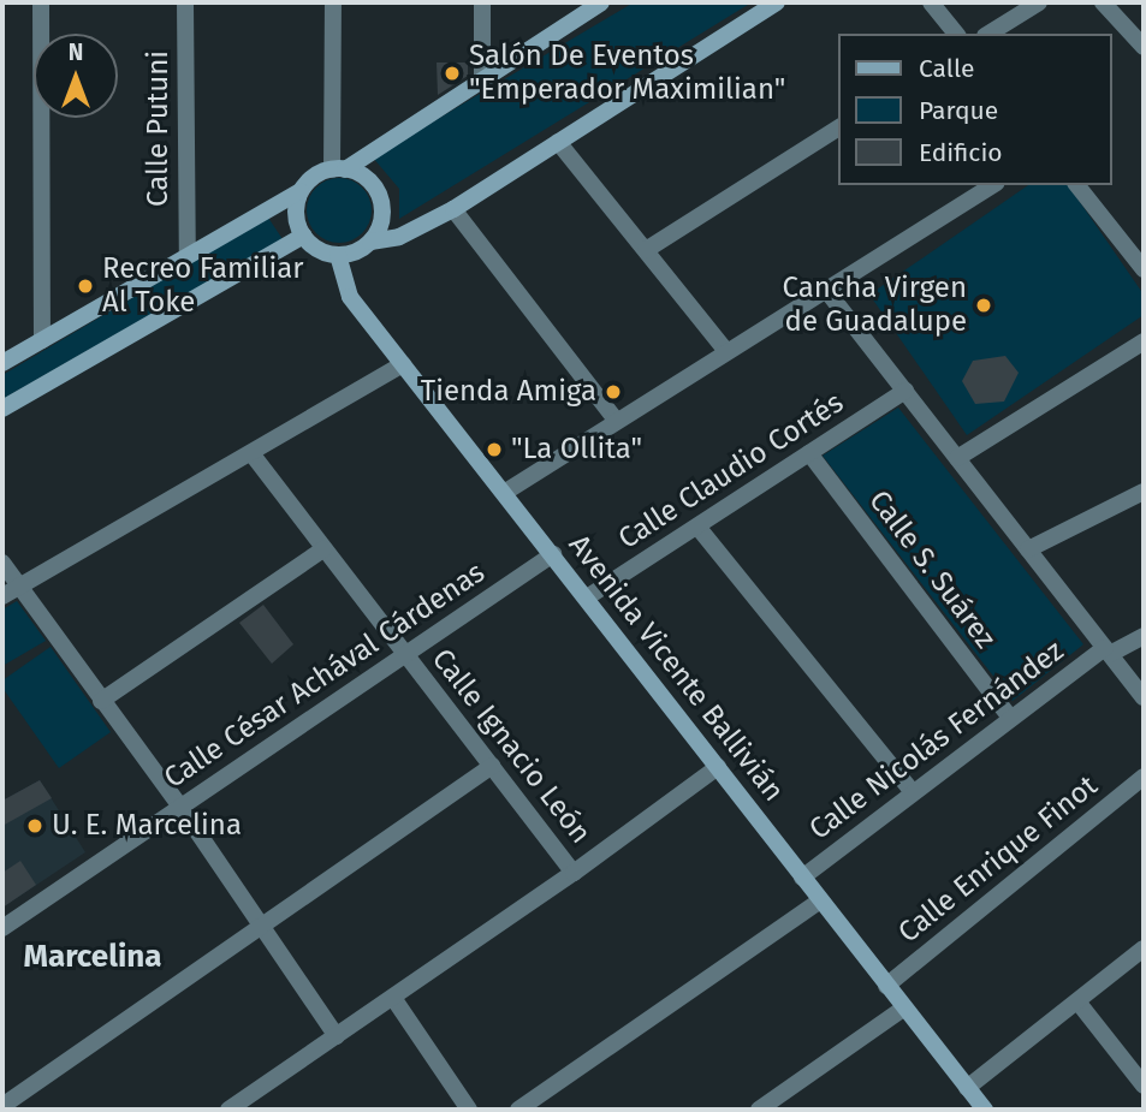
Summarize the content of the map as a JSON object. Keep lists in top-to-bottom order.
{
  "streets": {
    "main road": ["Avenida Vicente Ballivián"],
    "street": [
      "Calle Putuni",
      "Calle Claudio Cortés",
      "Calle S. Suárez",
      "Calle César Achával Cárdenas",
      "Calle Nicolás Fernández",
      "Calle Ignacio León",
      "Calle Enrique Finot"
    ]
  },
  "crossings": [
    ["Calle Claudio Cortés", "Calle S. Suárez"],
    ["Calle Claudio Cortés", "Avenida Vicente Ballivián"],
    ["Calle S. Suárez", "Calle Nicolás Fernández"],
    ["Avenida Vicente Ballivián", "Calle César Achával Cárdenas"],
    ["Avenida Vicente Ballivián", "Calle Nicolás Fernández"],
    ["Avenida Vicente Ballivián", "Calle Enrique Finot"],
    ["Calle César Achával Cárdenas", "Calle Ignacio León"]
  ],
  "districts": ["Marcelina"],
  "places": [
    "Salón De Eventos \"Emperador Maximilian\"",
    "Recreo Familiar Al Toke",
    "Cancha Virgen de Guadalupe",
    "Tienda Amiga",
    "\"La Ollita\"",
    "U. E. Marcelina"
  ],
  "legend": ["Calle", "Parque", "Edificio"],
  "north": "top"
}
